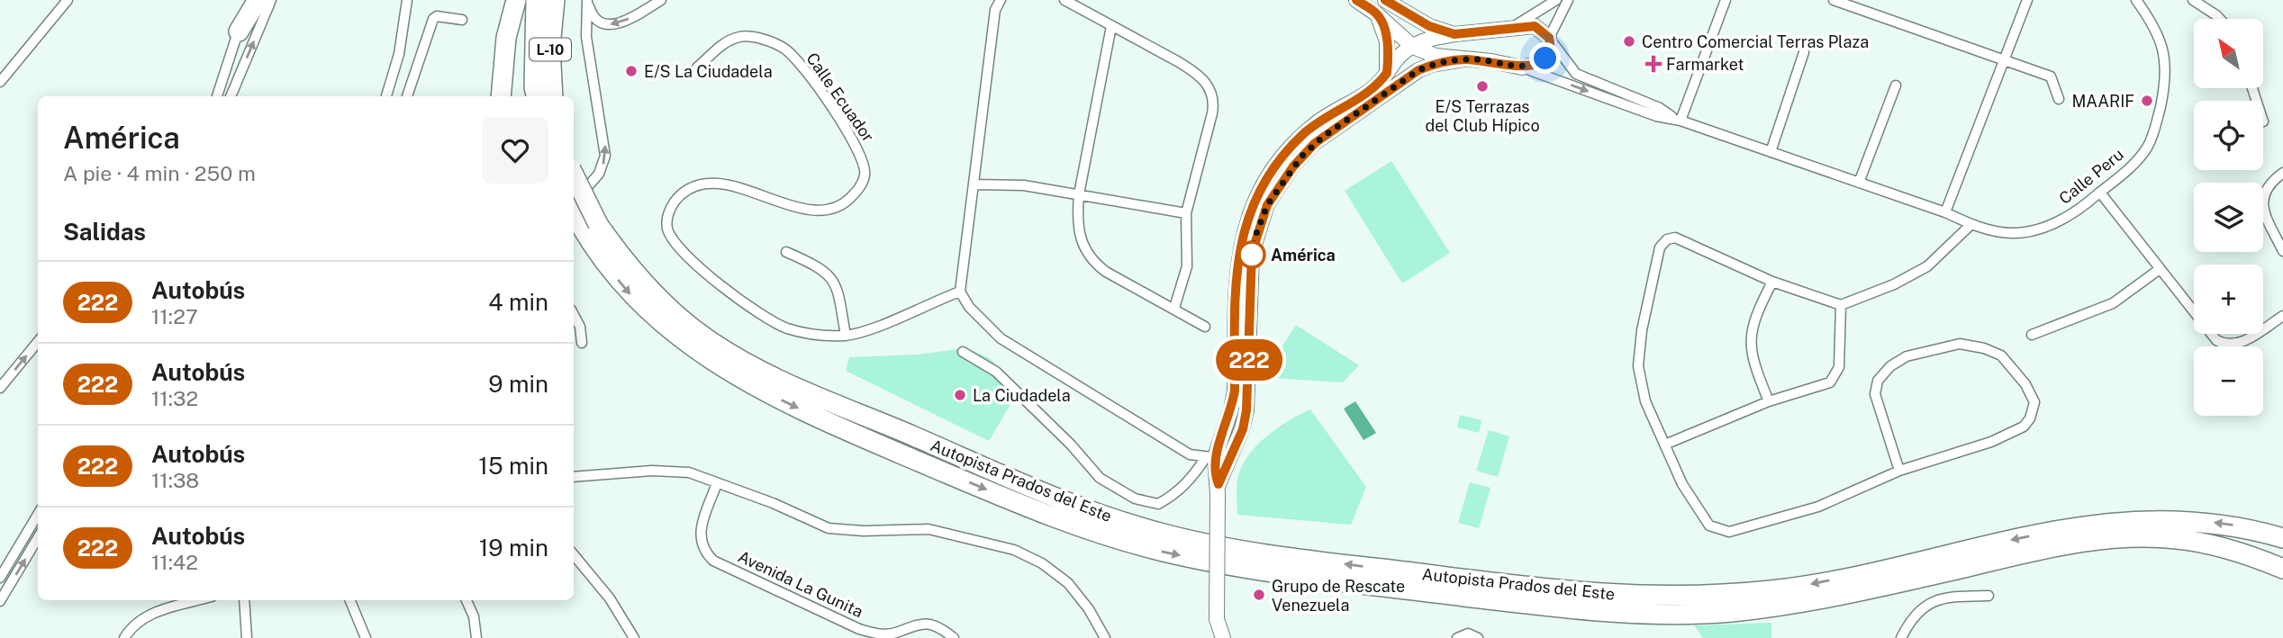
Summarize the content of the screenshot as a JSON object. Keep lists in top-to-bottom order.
{
  "streets": {
    "highway": ["L-10", "Autopista Prados del Este"],
    "street": ["Calle Ecuador", "Calle Peru", "Avenida La Gunita"]
  },
  "places": {
    "other": [
      "Centro Comercial Terras Plaza",
      "E/S La Ciudadela",
      "E/S Terrazas del Club Hípico",
      "MAARIF",
      "América",
      "La Ciudadela",
      "Grupo de Rescate Venezuela"
    ],
    "health": ["Farmarket"]
  },
  "lines": ["bus line 222"],
  "north": "top left",
  "page": {
    "on_map": "222",
    "map_buttons": ["+", "−"],
    "heading": [
      ["América", "A pie · 4 min · 250 m"],
      "Salidas"
    ],
    "list": [
      {
        "mark": "222",
        "name": "Autobús",
        "note": "11:27",
        "value": "4 min"
      },
      {
        "mark": "222",
        "name": "Autobús",
        "note": "11:32",
        "value": "9 min"
      },
      {
        "mark": "222",
        "name": "Autobús",
        "note": "11:38",
        "value": "15 min"
      },
      {
        "mark": "222",
        "name": "Autobús",
        "note": "11:42",
        "value": "19 min"
      }
    ]
  }
}
